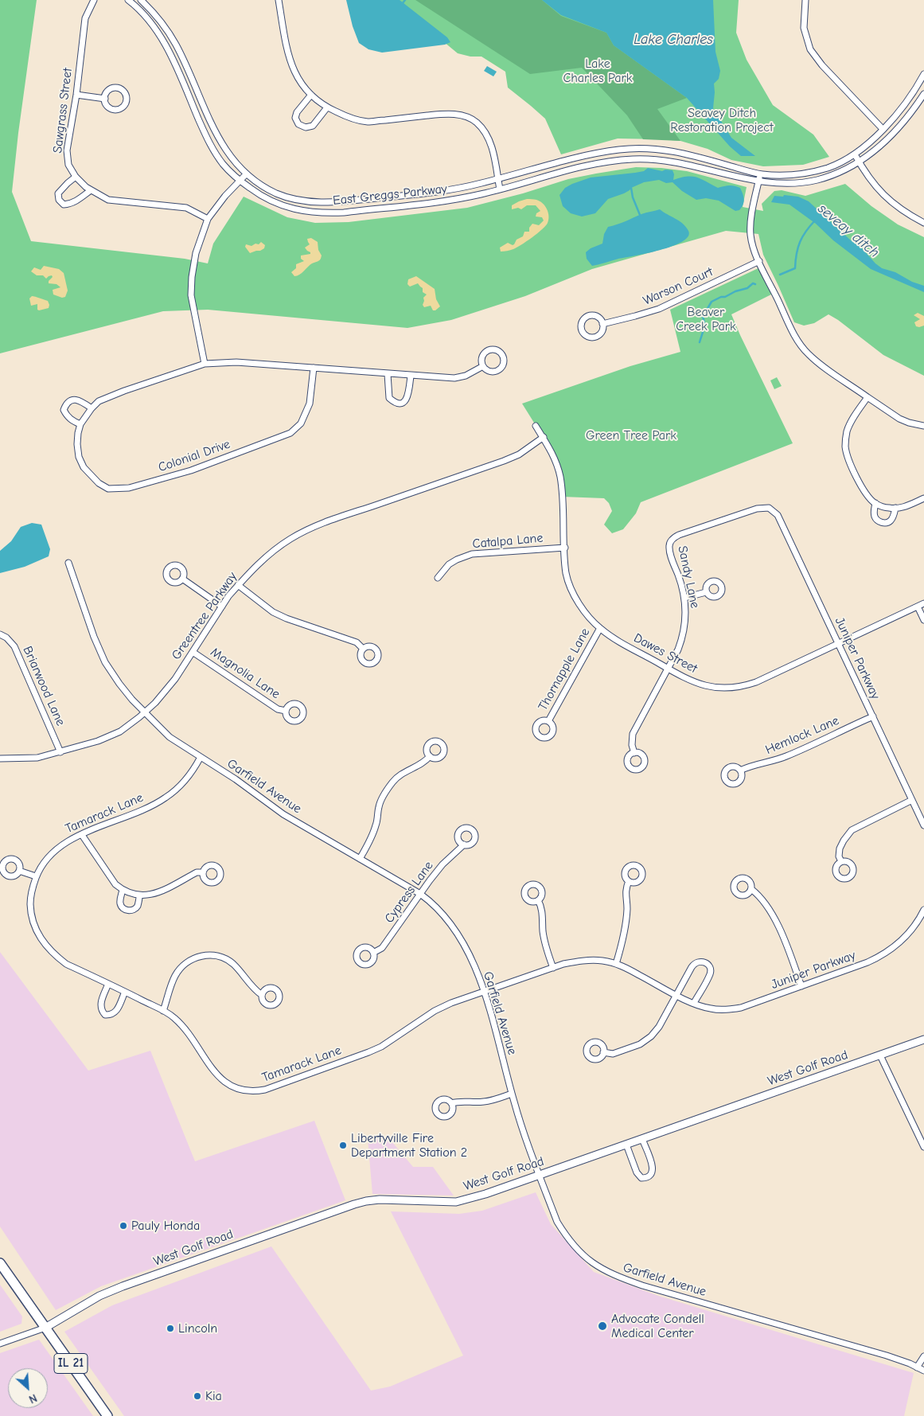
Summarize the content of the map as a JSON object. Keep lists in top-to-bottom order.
{
  "streets": {
    "main road": ["IL 21"],
    "street": [
      "Sawgrass Street",
      "East Greggs Parkway",
      "Warson Court",
      "Colonial Drive",
      "Catalpa Lane",
      "Sandy Lane",
      "Greentree Parkway",
      "Dawes Street",
      "Juniper Parkway",
      "Thornapple Lane",
      "Magnolia Lane",
      "Briarwood Lane",
      "Hemlock Lane",
      "Garfield Avenue",
      "Tamarack Lane",
      "Cypress Lane",
      "West Golf Road"
    ]
  },
  "crossings": [
    ["Catalpa Lane", "Dawes Street"],
    ["Sandy Lane", "Dawes Street"],
    ["Sandy Lane", "Juniper Parkway"],
    ["Greentree Parkway", "Dawes Street"],
    ["Greentree Parkway", "Magnolia Lane"],
    ["Greentree Parkway", "Briarwood Lane"],
    ["Greentree Parkway", "Garfield Avenue"],
    ["Dawes Street", "Juniper Parkway"],
    ["Dawes Street", "Thornapple Lane"],
    ["Juniper Parkway", "Hemlock Lane"],
    ["Juniper Parkway", "Garfield Avenue"],
    ["Juniper Parkway", "Tamarack Lane"],
    ["Garfield Avenue", "Tamarack Lane"],
    ["Garfield Avenue", "Cypress Lane"],
    ["Garfield Avenue", "West Golf Road"],
    ["West Golf Road", "IL 21"]
  ],
  "water": ["Lake Charles", "seveay ditch"],
  "parks": [
    "Lake Charles Park",
    "Seavey Ditch Restoration Project",
    "Beaver Creek Park",
    "Green Tree Park"
  ],
  "places": [
    "Libertyville Fire Department Station 2",
    "Pauly Honda",
    "Advocate Condell Medical Center",
    "Lincoln",
    "Kia"
  ],
  "north": "bottom right"
}
